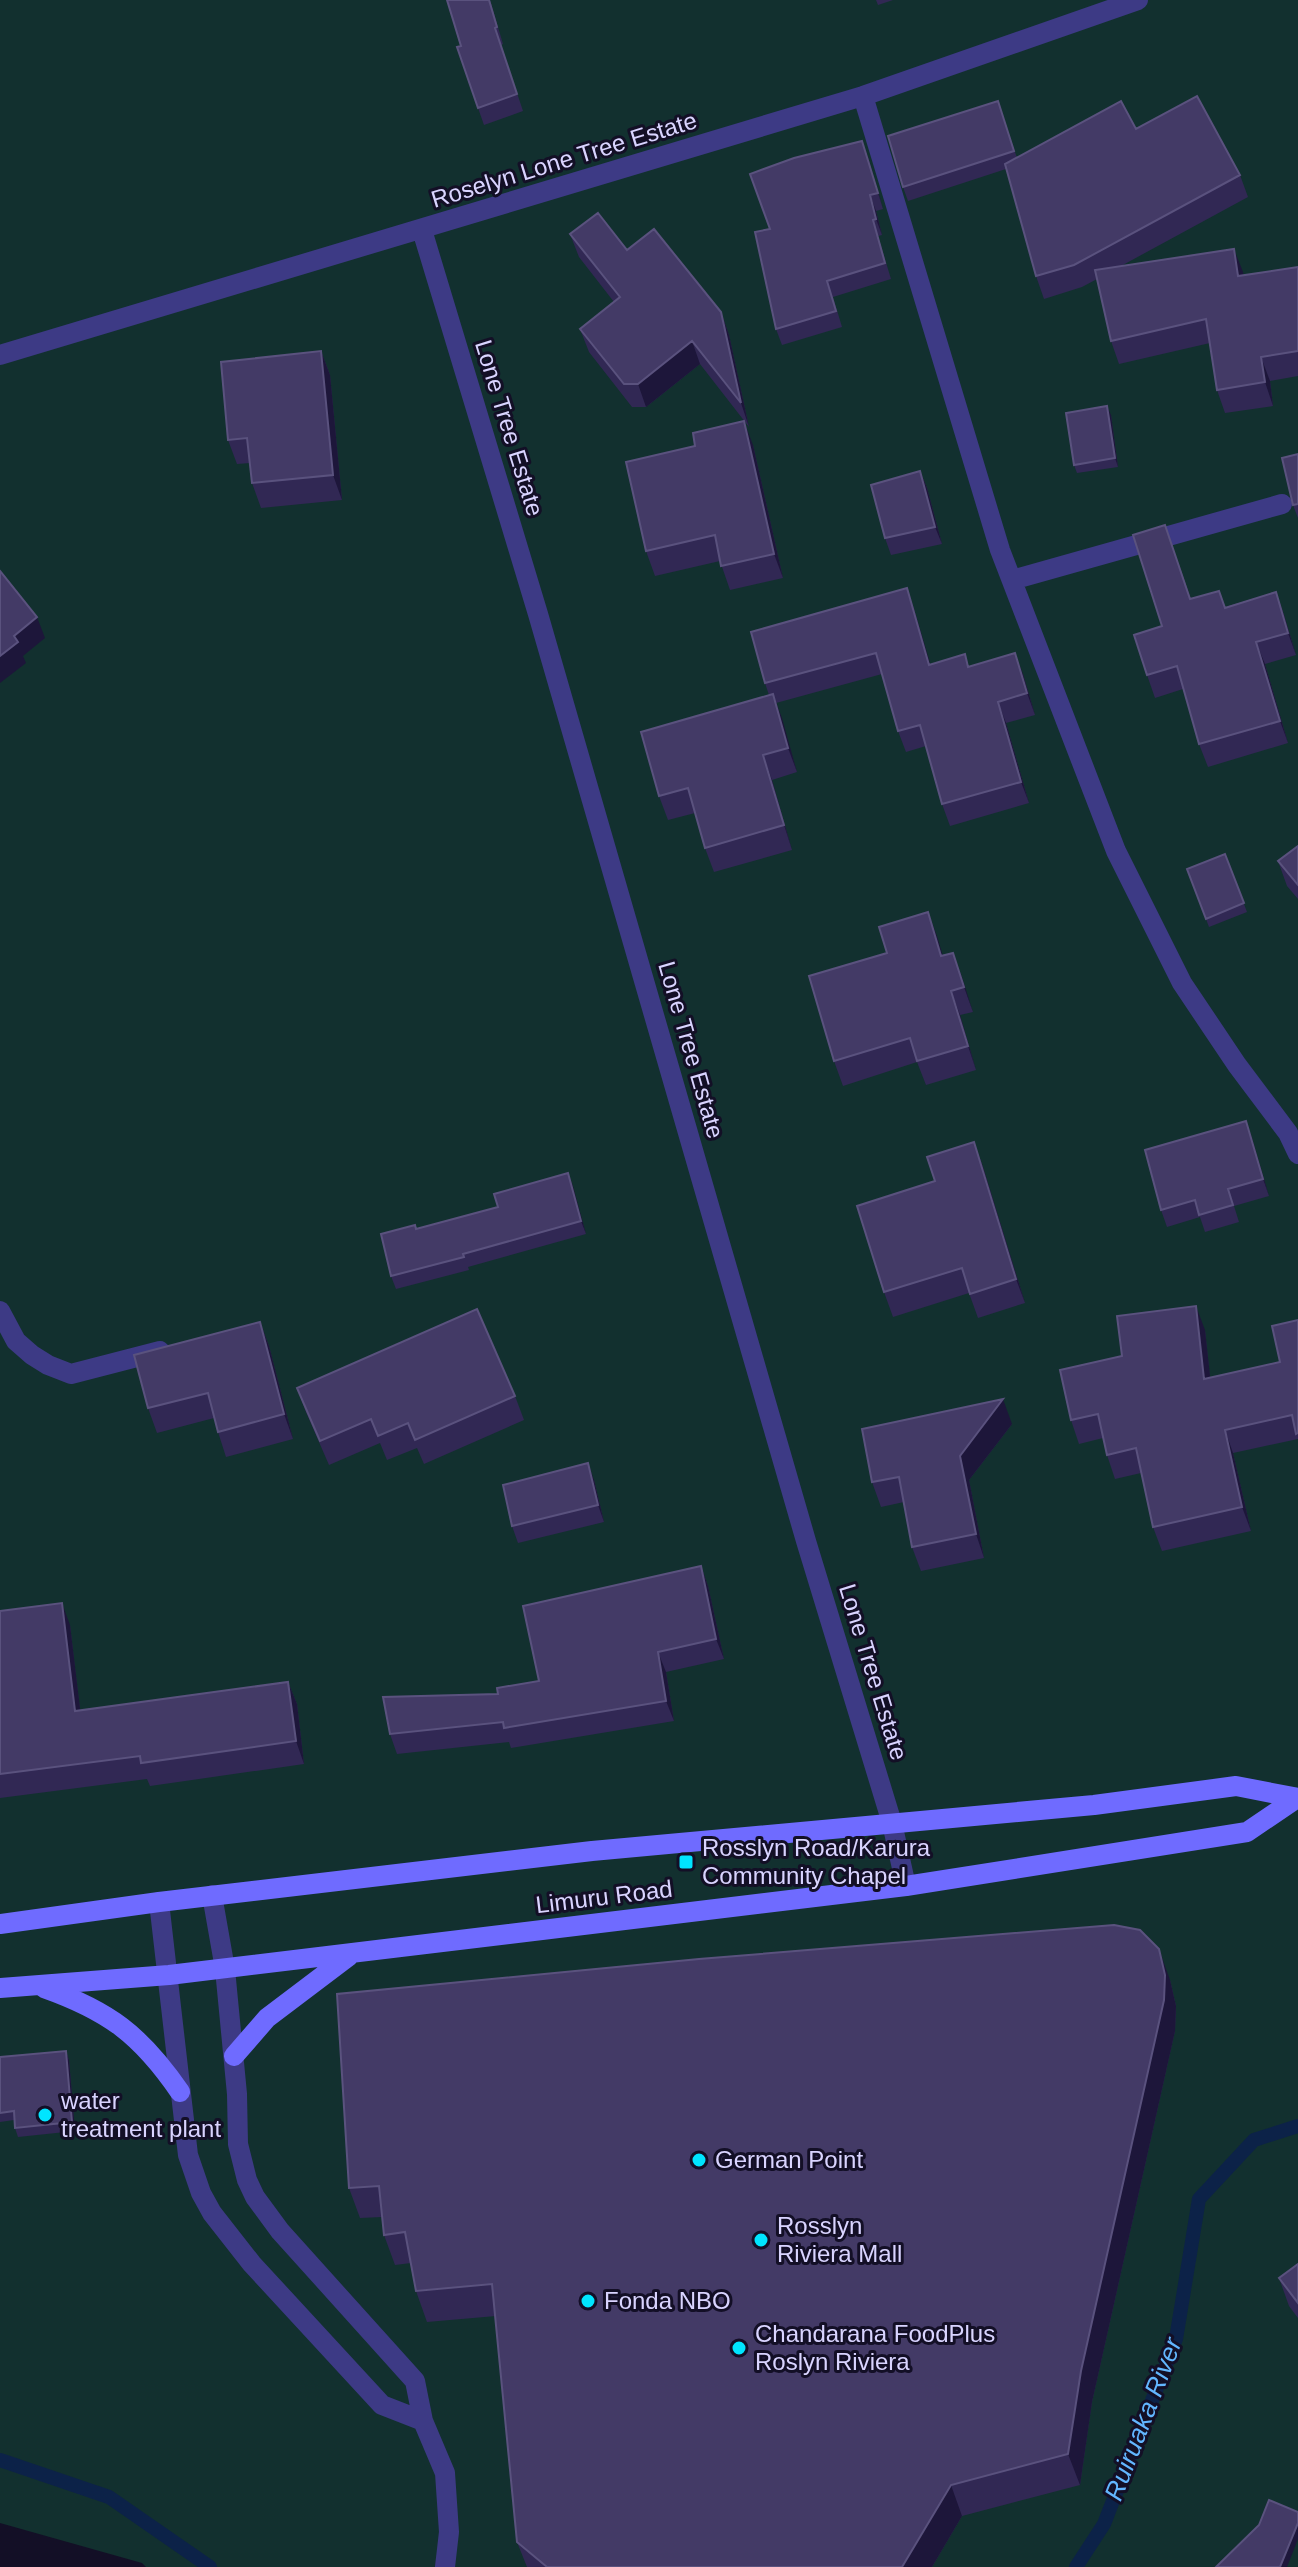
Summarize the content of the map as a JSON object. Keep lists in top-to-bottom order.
{
  "streets": {
    "main road": ["Limuru Road"],
    "street": ["Roselyn Lone Tree Estate", "Lone Tree Estate"]
  },
  "crossings": [
    ["Roselyn Lone Tree Estate", "Lone Tree Estate"],
    ["Lone Tree Estate", "Limuru Road"]
  ],
  "water": ["Ruiruaka River"],
  "places": {
    "transit": ["Rosslyn Road/Karura Community Chapel"],
    "other": [
      "water treatment plant",
      "German Point",
      "Rosslyn Riviera Mall",
      "Fonda NBO",
      "Chandarana FoodPlus Roslyn Riviera"
    ]
  }
}
